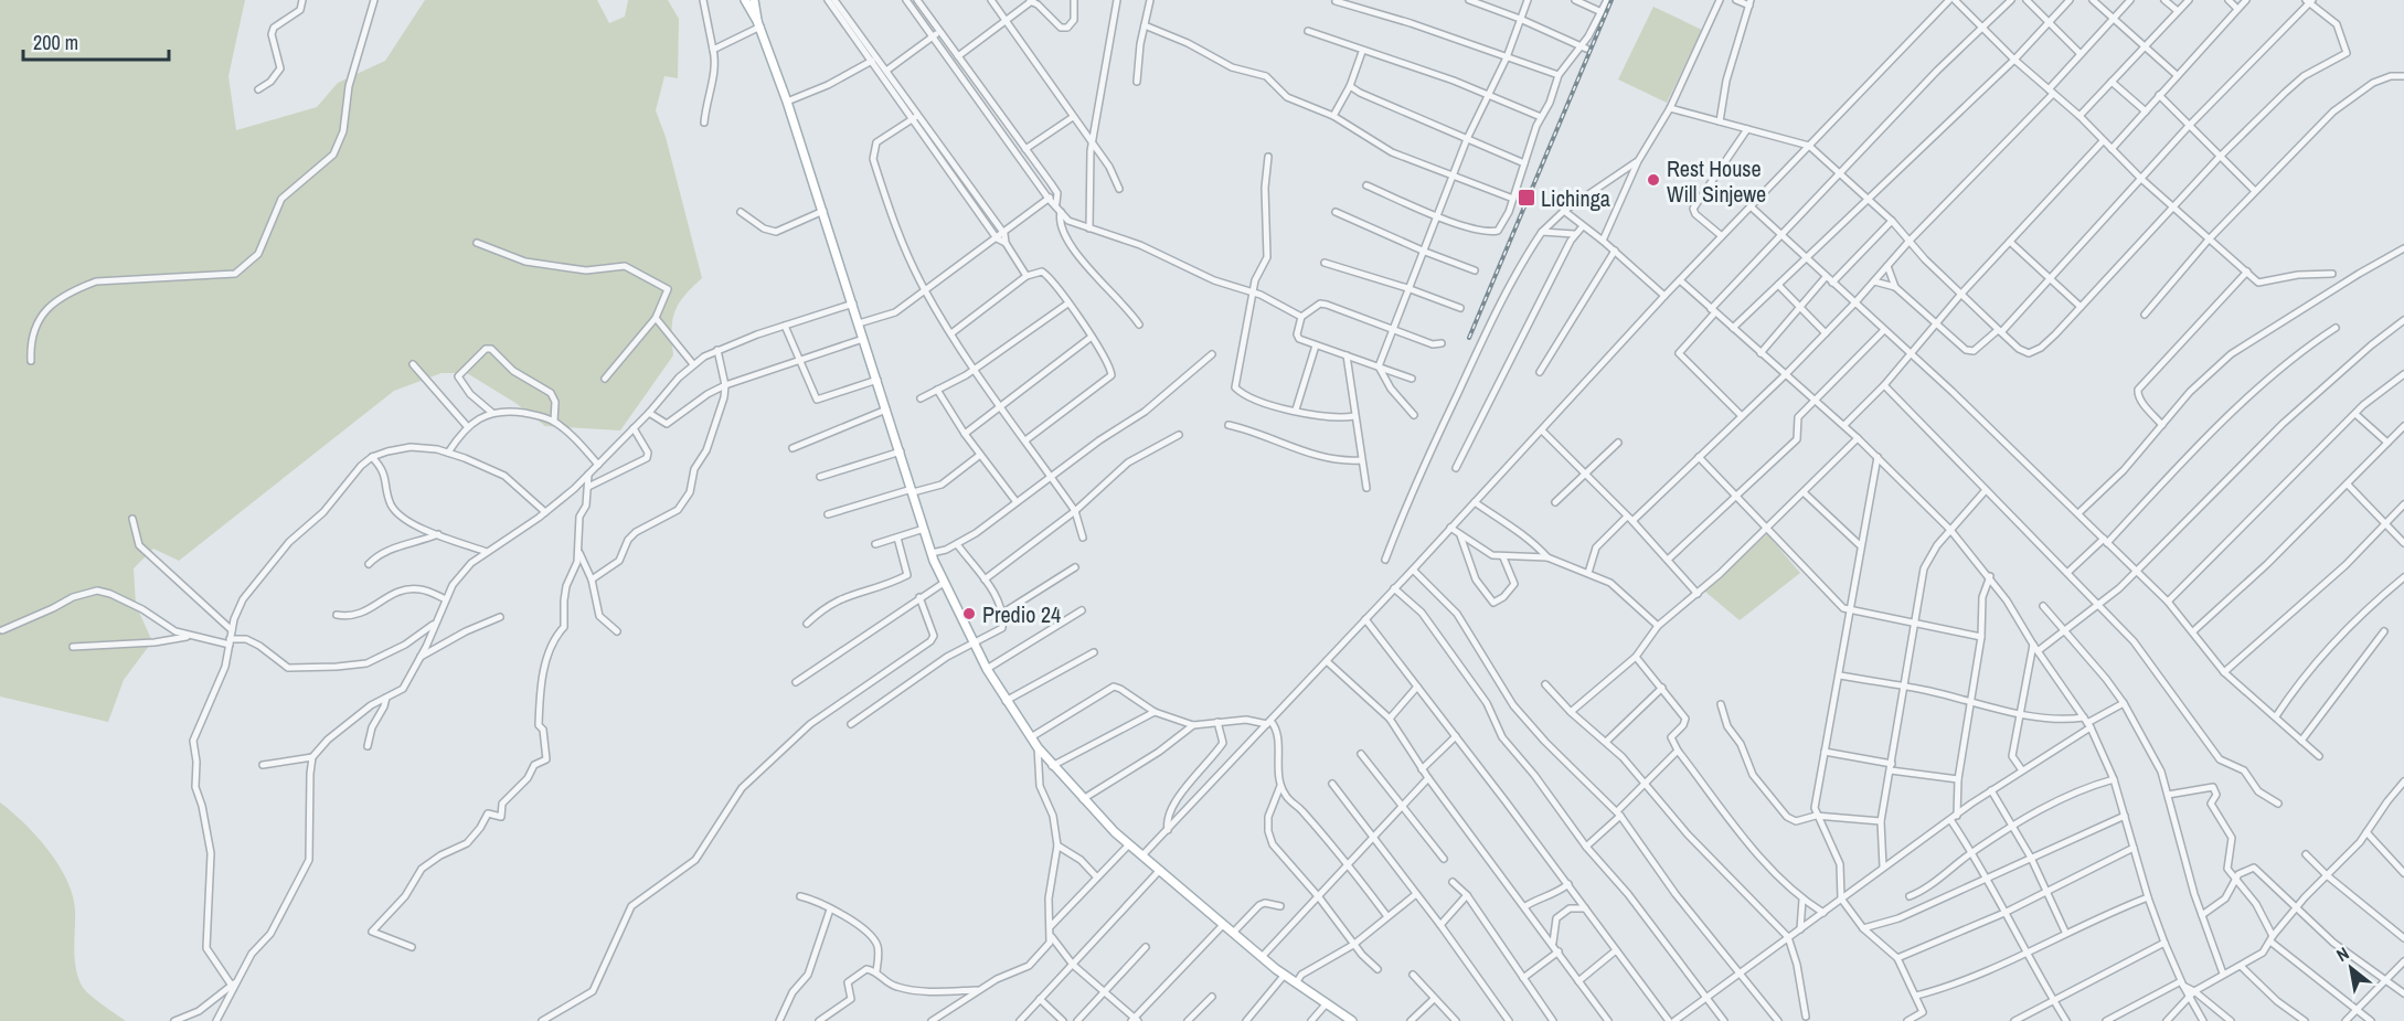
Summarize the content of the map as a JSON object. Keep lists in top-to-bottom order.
{
  "places": {
    "other": ["Rest House Will Sinjewe", "Predio 24"],
    "transit": ["Lichinga"]
  },
  "scale_bar": "200 m",
  "north": "top left"
}
